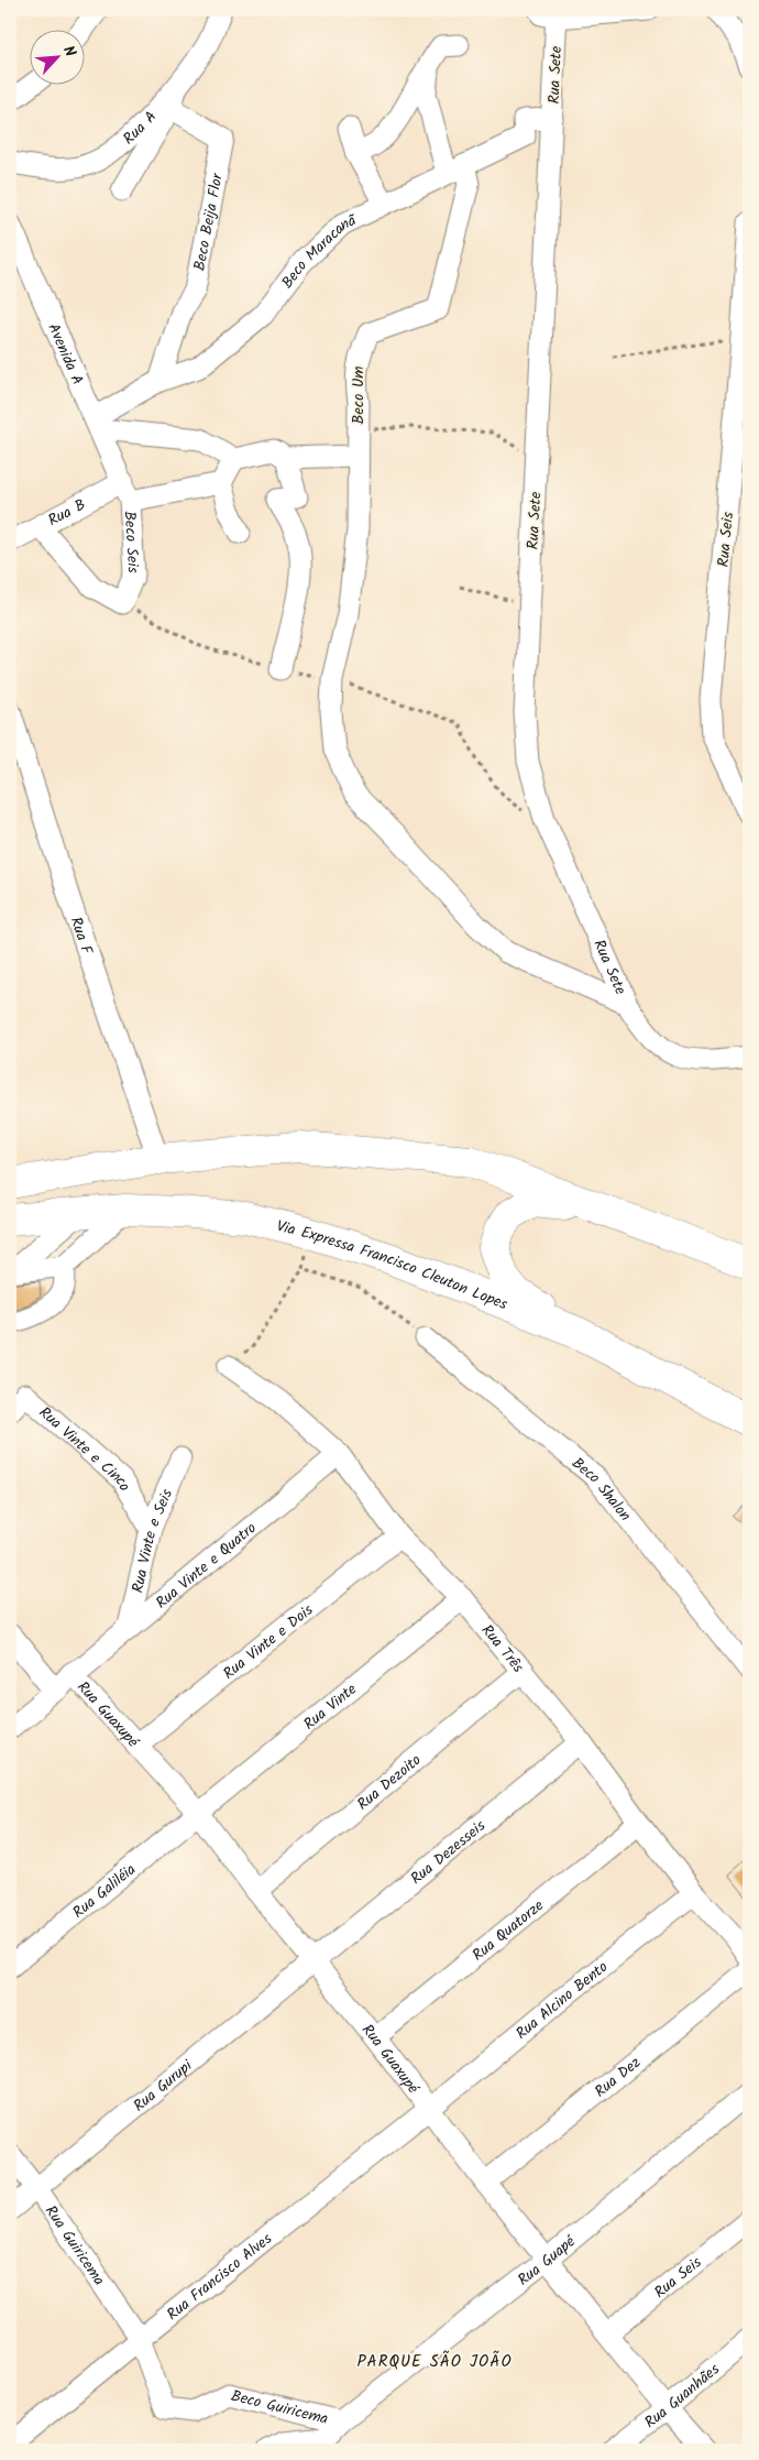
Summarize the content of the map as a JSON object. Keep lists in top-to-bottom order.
{
  "streets": {
    "highway": ["Via Expressa Francisco Cleuton Lopes"],
    "street": [
      "Rua Sete",
      "Rua A",
      "Beco Beija Flor",
      "Beco Maracanã",
      "Avenida A",
      "Beco Um",
      "Rua B",
      "Rua Seis",
      "Beco Seis",
      "Rua F",
      "Rua Vinte e Cinco",
      "Beco Shalon",
      "Rua Vinte e Seis",
      "Rua Vinte e Quatro",
      "Rua Vinte e Dois",
      "Rua Três",
      "Rua Vinte",
      "Rua Guaxupé",
      "Rua Dezoito",
      "Rua Dezesseis",
      "Rua Galiléia",
      "Rua Quatorze",
      "Rua Alcino Bento",
      "Rua Dez",
      "Rua Gurupi",
      "Rua Guiricema",
      "Rua Guapé",
      "Rua Francisco Alves",
      "Rua Guanhães",
      "Beco Guiricema"
    ]
  },
  "crossings": [
    ["Rua Sete", "Beco Maracanã"],
    ["Rua Sete", "Beco Um"],
    ["Beco Beija Flor", "Beco Maracanã"],
    ["Beco Maracanã", "Avenida A"],
    ["Beco Maracanã", "Beco Um"],
    ["Avenida A", "Rua B"],
    ["Avenida A", "Beco Seis"],
    ["Rua B", "Beco Seis"],
    ["Rua Seis", "Rua Guaxupé"],
    ["Rua Vinte e Cinco", "Rua Vinte e Seis"],
    ["Rua Vinte e Seis", "Rua Vinte e Quatro"],
    ["Rua Vinte e Quatro", "Rua Três"],
    ["Rua Vinte e Quatro", "Rua Guaxupé"],
    ["Rua Vinte e Dois", "Rua Três"],
    ["Rua Vinte e Dois", "Rua Guaxupé"],
    ["Rua Três", "Rua Vinte"],
    ["Rua Três", "Rua Dezoito"],
    ["Rua Três", "Rua Dezesseis"],
    ["Rua Três", "Rua Quatorze"],
    ["Rua Três", "Rua Alcino Bento"],
    ["Rua Vinte", "Rua Guaxupé"],
    ["Rua Vinte", "Rua Galiléia"],
    ["Rua Guaxupé", "Rua Dezoito"],
    ["Rua Guaxupé", "Rua Dezesseis"],
    ["Rua Guaxupé", "Rua Galiléia"],
    ["Rua Guaxupé", "Rua Quatorze"],
    ["Rua Guaxupé", "Rua Alcino Bento"],
    ["Rua Guaxupé", "Rua Dez"],
    ["Rua Guaxupé", "Rua Gurupi"],
    ["Rua Guaxupé", "Rua Guapé"],
    ["Rua Guaxupé", "Rua Francisco Alves"],
    ["Rua Guaxupé", "Rua Guanhães"],
    ["Rua Dezesseis", "Rua Gurupi"],
    ["Rua Alcino Bento", "Rua Francisco Alves"],
    ["Rua Gurupi", "Rua Guiricema"],
    ["Rua Guiricema", "Rua Francisco Alves"],
    ["Rua Guiricema", "Beco Guiricema"],
    ["Rua Guapé", "Beco Guiricema"],
    ["Rua Francisco Alves", "Beco Guiricema"]
  ],
  "districts": ["PARQUE SÃO JOÃO"],
  "north": "top right"
}
